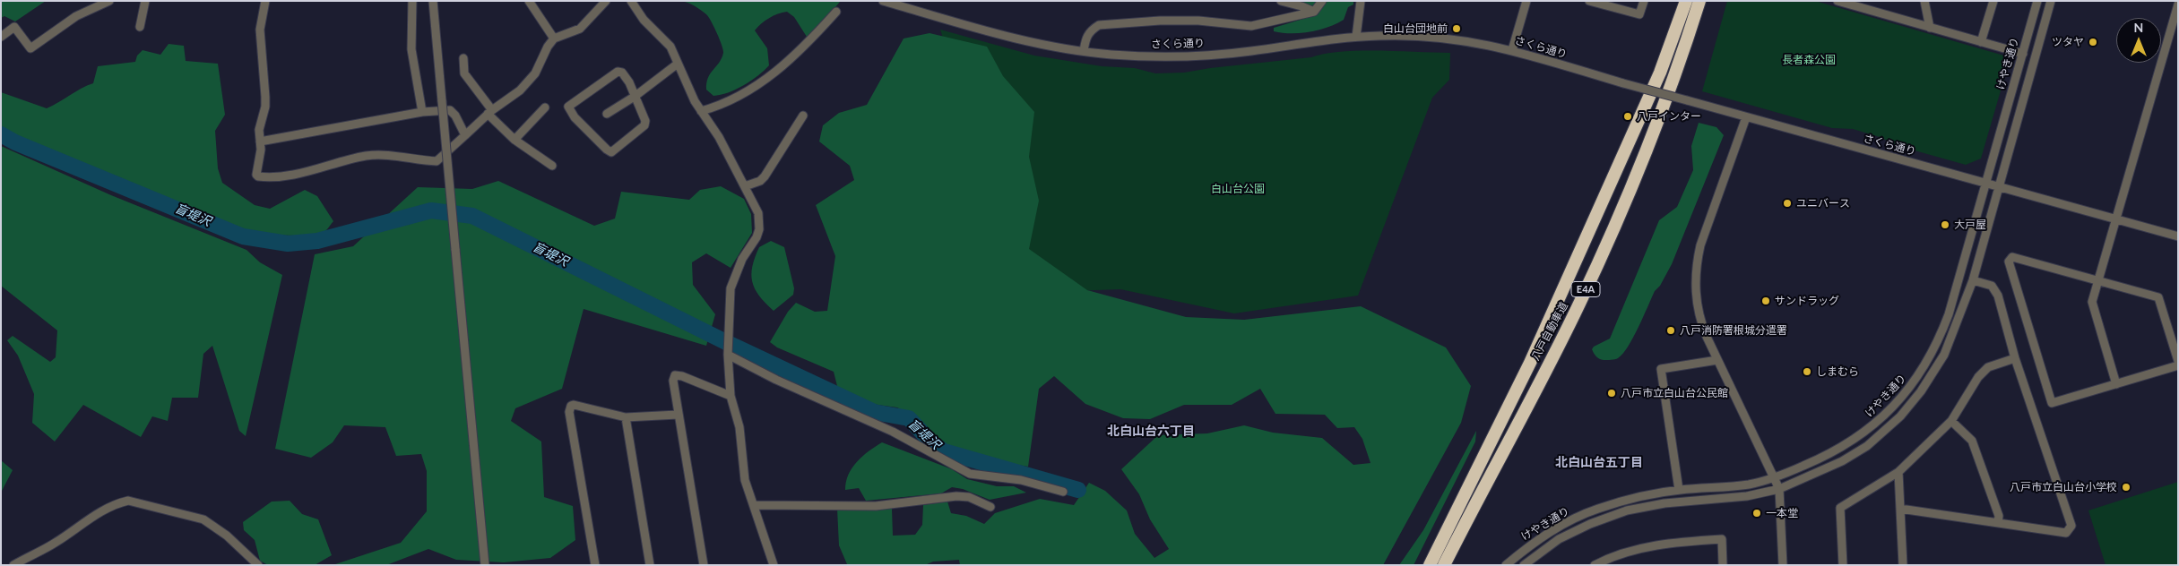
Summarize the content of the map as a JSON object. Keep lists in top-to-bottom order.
{
  "streets": {
    "highway": ["E4A", "八戸自動車道"],
    "street": ["さくら通り", "けやき通り"]
  },
  "crossings": [
    ["さくら通り", "けやき通り"]
  ],
  "districts": ["北白山台六丁目", "北白山台五丁目"],
  "water": ["盲堤沢"],
  "parks": ["長者森公園", "白山台公園"],
  "places": [
    "白山台団地前",
    "ツタヤ",
    "八戸インター",
    "ユニバース",
    "大戸屋",
    "サンドラッグ",
    "八戸消防署根城分遣署",
    "しまむら",
    "八戸市立白山台公民館",
    "八戸市立白山台小学校",
    "一本堂"
  ],
  "north": "top"
}
